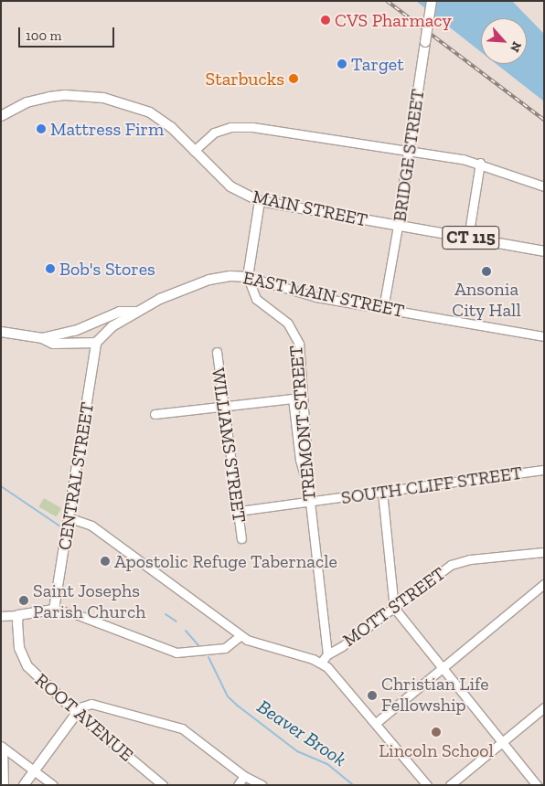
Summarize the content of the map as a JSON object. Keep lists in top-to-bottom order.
{
  "streets": {
    "main road": [
      "BRIDGE STREET",
      "MAIN STREET",
      "CT 115",
      "EAST MAIN STREET",
      "TREMONT STREET",
      "CENTRAL STREET",
      "ROOT AVENUE"
    ],
    "street": ["WILLIAMS STREET", "SOUTH CLIFF STREET", "MOTT STREET"]
  },
  "crossings": [
    ["BRIDGE STREET", "MAIN STREET"],
    ["BRIDGE STREET", "EAST MAIN STREET"],
    ["MAIN STREET", "TREMONT STREET"],
    ["EAST MAIN STREET", "TREMONT STREET"],
    ["EAST MAIN STREET", "CENTRAL STREET"],
    ["TREMONT STREET", "SOUTH CLIFF STREET"],
    ["TREMONT STREET", "MOTT STREET"],
    ["WILLIAMS STREET", "SOUTH CLIFF STREET"]
  ],
  "water": ["Beaver Brook"],
  "places": [
    "CVS Pharmacy",
    "Target",
    "Starbucks",
    "Mattress Firm",
    "Bob's Stores",
    "Ansonia City Hall",
    "Apostolic Refuge Tabernacle",
    "Saint Josephs Parish Church",
    "Christian Life Fellowship",
    "Lincoln School"
  ],
  "scale_bar": "100 m",
  "north": "bottom right"
}
